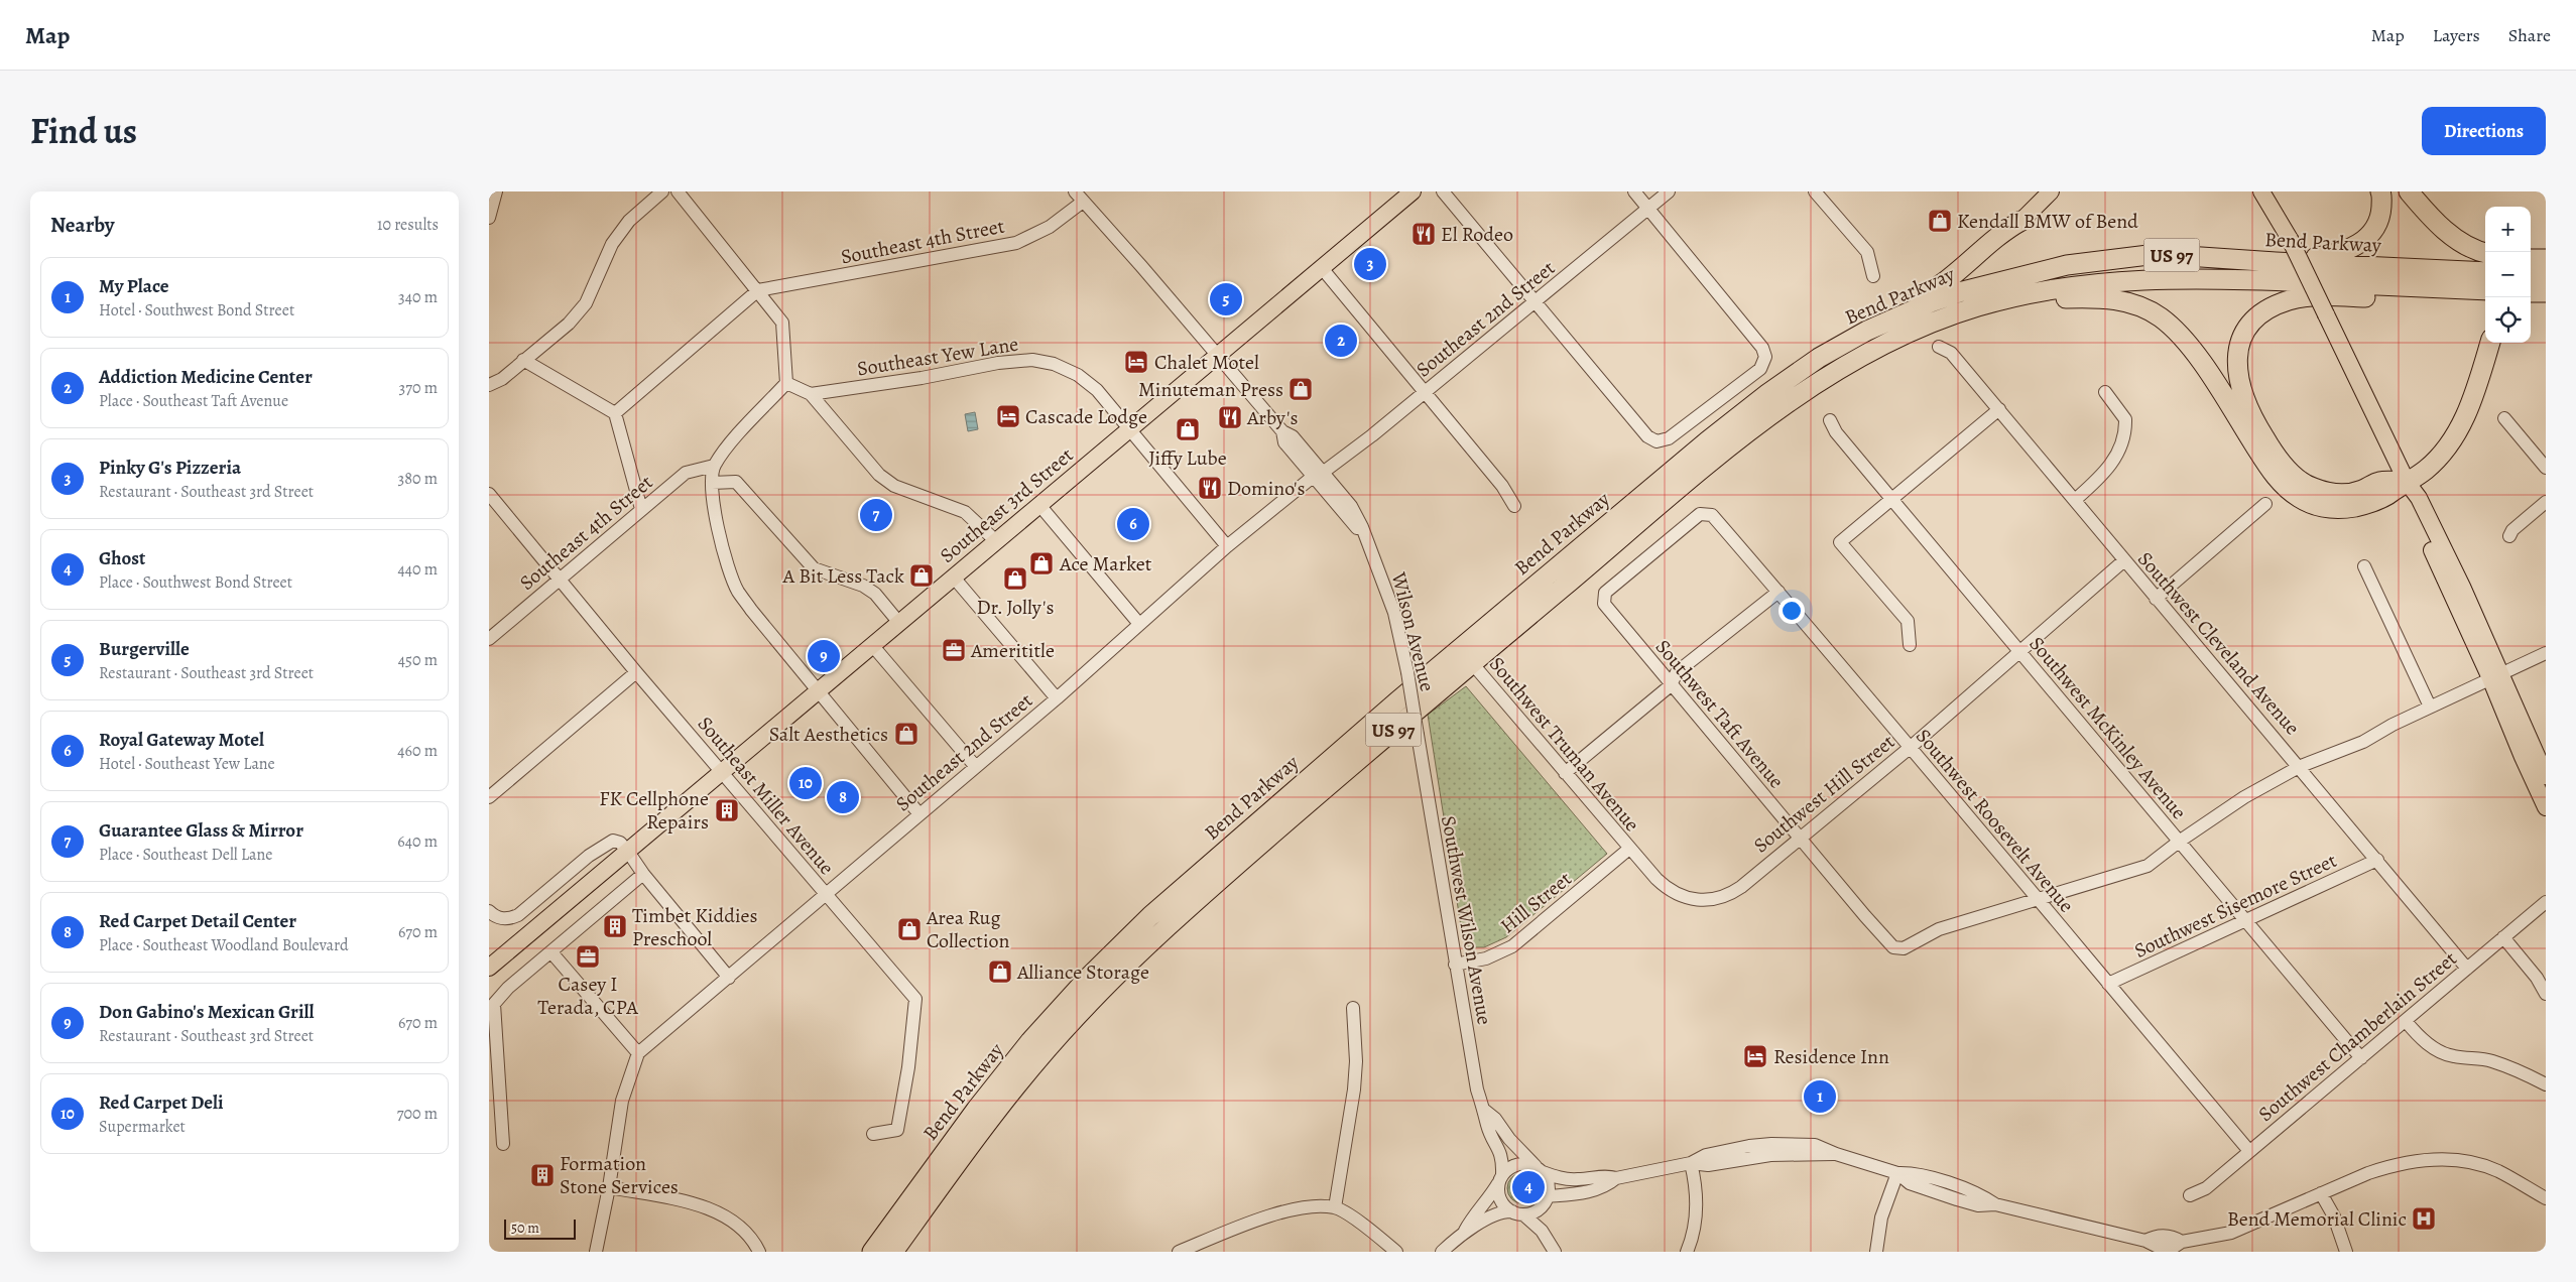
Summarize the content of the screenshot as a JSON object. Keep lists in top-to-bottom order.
{
  "streets": {
    "highway": ["Bend Parkway", "US 97"],
    "main road": ["Southeast 3rd Street"],
    "street": [
      "Southeast 4th Street",
      "Southeast 2nd Street",
      "Southeast Yew Lane",
      "Wilson Avenue",
      "Southwest Cleveland Avenue",
      "Southwest Taft Avenue",
      "Southwest McKinley Avenue",
      "Southwest Truman Avenue",
      "Southwest Hill Street",
      "Southeast Miller Avenue",
      "Southwest Roosevelt Avenue",
      "Hill Street",
      "Southwest Sisemore Street",
      "Southwest Wilson Avenue",
      "Southwest Chamberlain Street"
    ]
  },
  "crossings": [
    ["Southeast 4th Street", "Wilson Avenue"],
    ["Southeast 4th Street", "Southeast Miller Avenue"],
    ["Bend Parkway", "Southwest Truman Avenue"],
    ["Southeast 2nd Street", "Southeast Yew Lane"],
    ["Southeast 2nd Street", "Wilson Avenue"],
    ["Southeast 2nd Street", "Southeast Miller Avenue"],
    ["Southeast Yew Lane", "Southeast 3rd Street"],
    ["Southeast 3rd Street", "Wilson Avenue"],
    ["Southeast 3rd Street", "Southeast Miller Avenue"],
    ["Wilson Avenue", "Southwest Wilson Avenue"],
    ["Southwest Cleveland Avenue", "Southwest Hill Street"],
    ["Southwest Cleveland Avenue", "Southwest Sisemore Street"],
    ["Southwest Cleveland Avenue", "Southwest Chamberlain Street"],
    ["Southwest Taft Avenue", "Southwest Hill Street"],
    ["Southwest Taft Avenue", "Southwest Roosevelt Avenue"],
    ["Southwest McKinley Avenue", "Southwest Hill Street"],
    ["Southwest McKinley Avenue", "Southwest Sisemore Street"],
    ["Southwest McKinley Avenue", "Southwest Chamberlain Street"],
    ["Southwest Truman Avenue", "Southwest Hill Street"],
    ["Southwest Truman Avenue", "Hill Street"],
    ["Southwest Hill Street", "Southwest Roosevelt Avenue"],
    ["Southwest Hill Street", "Hill Street"],
    ["Southwest Roosevelt Avenue", "Southwest Sisemore Street"],
    ["Southwest Roosevelt Avenue", "Southwest Chamberlain Street"],
    ["Hill Street", "Southwest Wilson Avenue"]
  ],
  "places": {
    "shop": [
      "Kendall BMW of Bend",
      "Minuteman Press",
      "Jiffy Lube",
      "Ace Market",
      "A Bit Less Tack",
      "Dr. Jolly's",
      "Salt Aesthetics",
      "Area Rug Collection",
      "Alliance Storage"
    ],
    "restaurant": ["El Rodeo", "Arby's", "Domino's"],
    "hotel": ["Chalet Motel", "Cascade Lodge", "Residence Inn"],
    "office": ["Amerititle", "Casey I Terada, CPA"],
    "building": ["FK Cellphone Repairs", "Timbet Kiddies Preschool", "Formation Stone Services"],
    "hospital": ["Bend Memorial Clinic"]
  },
  "scale_bar": "50 m",
  "page": {
    "header": "Map",
    "nav": ["Map", "Layers", "Share"],
    "title": "Find us",
    "buttons": "Directions",
    "heading": ["Nearby", "10 results"],
    "map_buttons": ["+", "−"],
    "pins": [
      "3",
      "5",
      "2",
      "7",
      "6",
      "9",
      "10",
      "8",
      "1",
      "4"
    ],
    "list": [
      {
        "mark": "1",
        "name": "My Place",
        "note": "Hotel · Southwest Bond Street",
        "value": "340 m"
      },
      {
        "mark": "2",
        "name": "Addiction Medicine Center",
        "note": "Place · Southeast Taft Avenue",
        "value": "370 m"
      },
      {
        "mark": "3",
        "name": "Pinky G's Pizzeria",
        "note": "Restaurant · Southeast 3rd Street",
        "value": "380 m"
      },
      {
        "mark": "4",
        "name": "Ghost",
        "note": "Place · Southwest Bond Street",
        "value": "440 m"
      },
      {
        "mark": "5",
        "name": "Burgerville",
        "note": "Restaurant · Southeast 3rd Street",
        "value": "450 m"
      },
      {
        "mark": "6",
        "name": "Royal Gateway Motel",
        "note": "Hotel · Southeast Yew Lane",
        "value": "460 m"
      },
      {
        "mark": "7",
        "name": "Guarantee Glass & Mirror",
        "note": "Place · Southeast Dell Lane",
        "value": "640 m"
      },
      {
        "mark": "8",
        "name": "Red Carpet Detail Center",
        "note": "Place · Southeast Woodland Boulevard",
        "value": "670 m"
      },
      {
        "mark": "9",
        "name": "Don Gabino's Mexican Grill",
        "note": "Restaurant · Southeast 3rd Street",
        "value": "670 m"
      },
      {
        "mark": "10",
        "name": "Red Carpet Deli",
        "note": "Supermarket",
        "value": "700 m"
      }
    ],
    "scale": "50 m"
  }
}
